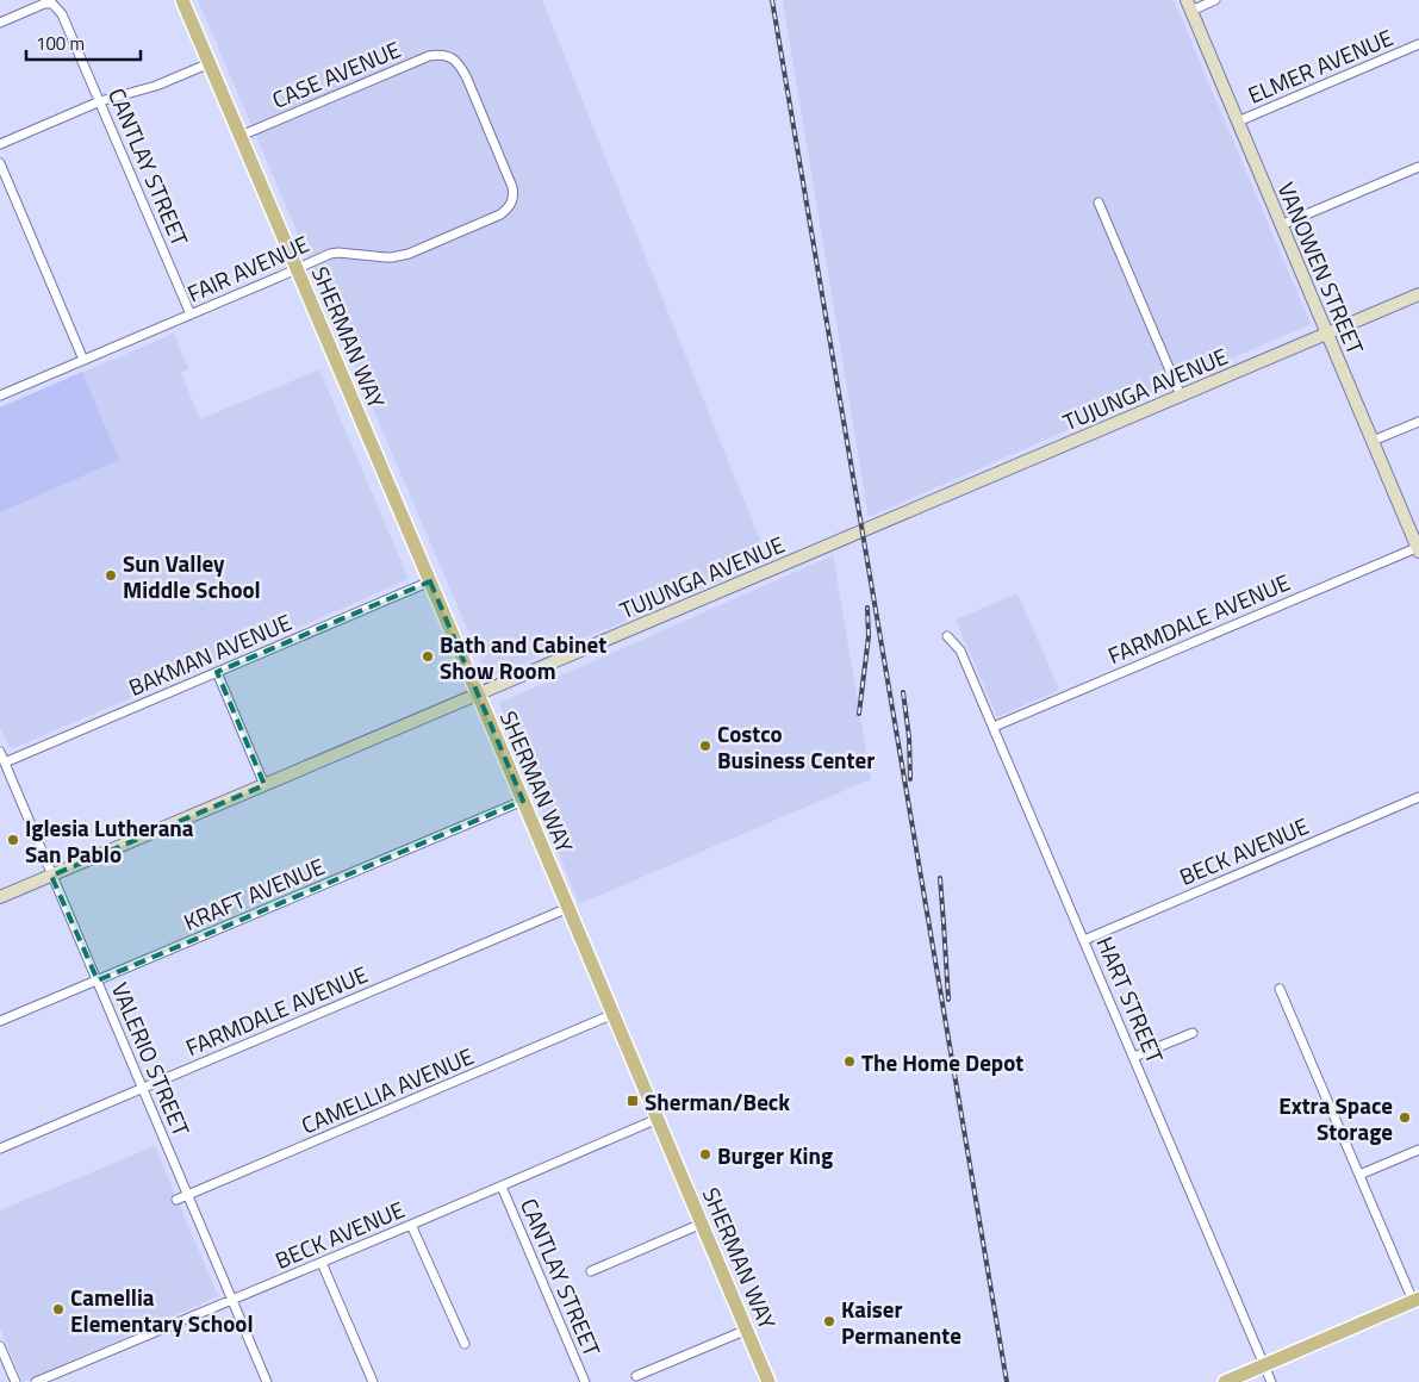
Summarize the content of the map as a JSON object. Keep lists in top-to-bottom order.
{
  "streets": {
    "main road": ["SHERMAN WAY"],
    "street": [
      "ELMER AVENUE",
      "CASE AVENUE",
      "CANTLAY STREET",
      "FAIR AVENUE",
      "VANOWEN STREET",
      "TUJUNGA AVENUE",
      "FARMDALE AVENUE",
      "BAKMAN AVENUE",
      "BECK AVENUE",
      "KRAFT AVENUE",
      "HART STREET",
      "VALERIO STREET",
      "CAMELLIA AVENUE"
    ]
  },
  "crossings": [
    ["ELMER AVENUE", "VANOWEN STREET"],
    ["CASE AVENUE", "FAIR AVENUE"],
    ["CASE AVENUE", "SHERMAN WAY"],
    ["CANTLAY STREET", "FAIR AVENUE"],
    ["CANTLAY STREET", "BECK AVENUE"],
    ["FAIR AVENUE", "SHERMAN WAY"],
    ["VANOWEN STREET", "TUJUNGA AVENUE"],
    ["VANOWEN STREET", "FARMDALE AVENUE"],
    ["SHERMAN WAY", "TUJUNGA AVENUE"],
    ["SHERMAN WAY", "FARMDALE AVENUE"],
    ["SHERMAN WAY", "BAKMAN AVENUE"],
    ["SHERMAN WAY", "BECK AVENUE"],
    ["SHERMAN WAY", "KRAFT AVENUE"],
    ["SHERMAN WAY", "CAMELLIA AVENUE"],
    ["TUJUNGA AVENUE", "VALERIO STREET"],
    ["FARMDALE AVENUE", "HART STREET"],
    ["FARMDALE AVENUE", "VALERIO STREET"],
    ["BAKMAN AVENUE", "VALERIO STREET"],
    ["BECK AVENUE", "HART STREET"],
    ["BECK AVENUE", "VALERIO STREET"],
    ["KRAFT AVENUE", "VALERIO STREET"],
    ["VALERIO STREET", "CAMELLIA AVENUE"]
  ],
  "places": {
    "other": [
      "Sun Valley Middle School",
      "Bath and Cabinet Show Room",
      "Costco Business Center",
      "Iglesia Lutherana San Pablo",
      "The Home Depot",
      "Extra Space Storage",
      "Burger King",
      "Camellia Elementary School",
      "Kaiser Permanente"
    ],
    "transit": ["Sherman/Beck"]
  },
  "scale_bar": "100 m"
}
